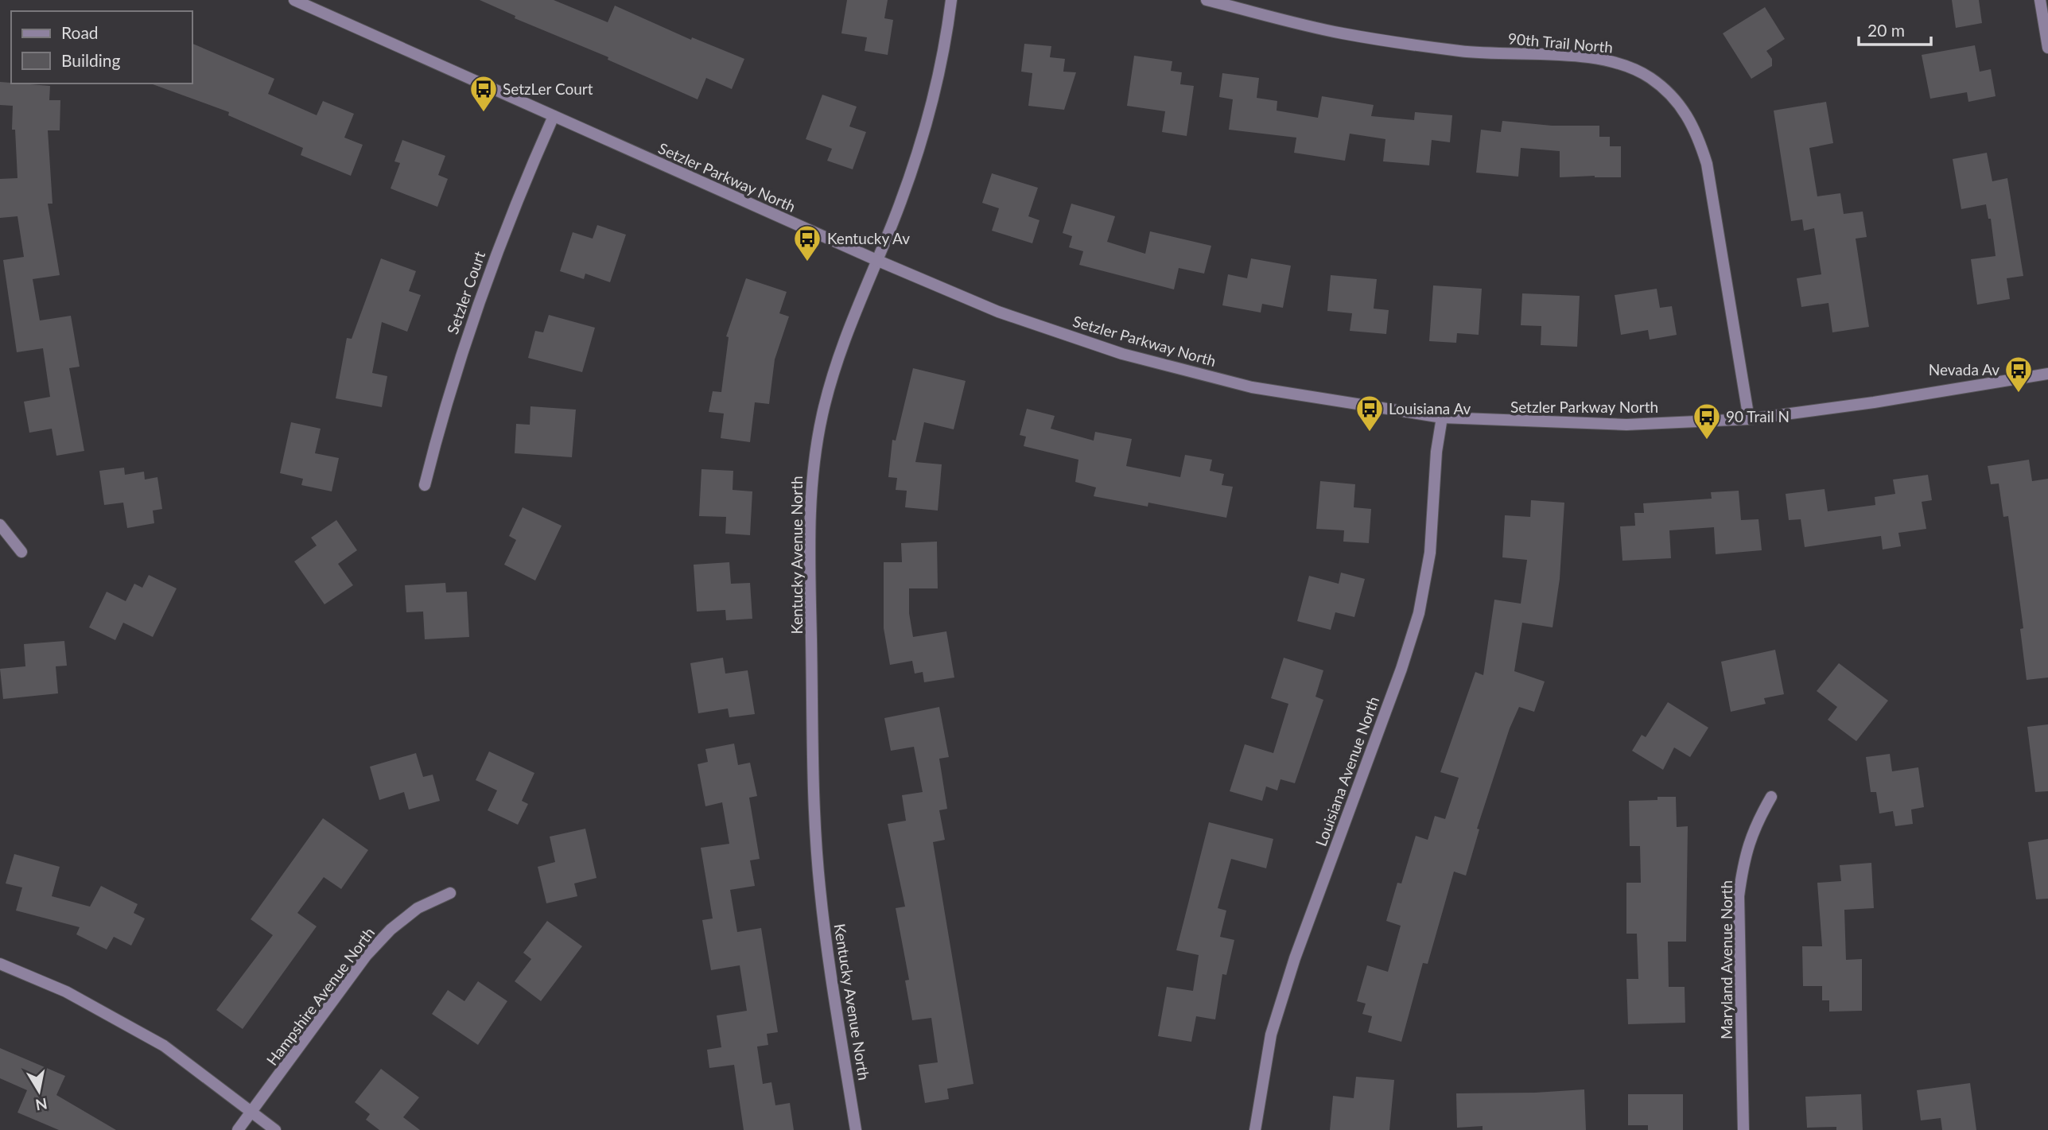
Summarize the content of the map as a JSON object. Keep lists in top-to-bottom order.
{
  "streets": {
    "street": [
      "90th Trail North",
      "Setzler Parkway North",
      "Setzler Court",
      "Kentucky Avenue North",
      "Louisiana Avenue North",
      "Maryland Avenue North",
      "Hampshire Avenue North"
    ]
  },
  "crossings": [
    ["90th Trail North", "Setzler Parkway North"],
    ["Setzler Parkway North", "Setzler Court"],
    ["Setzler Parkway North", "Kentucky Avenue North"],
    ["Setzler Parkway North", "Louisiana Avenue North"]
  ],
  "places": {
    "bus stop": [
      "SetzLer Court",
      "Kentucky Av",
      "Nevada Av",
      "Louisiana Av",
      "90 Trail N"
    ]
  },
  "legend": ["Road", "Building"],
  "scale_bar": "20 m",
  "north": "bottom"
}
